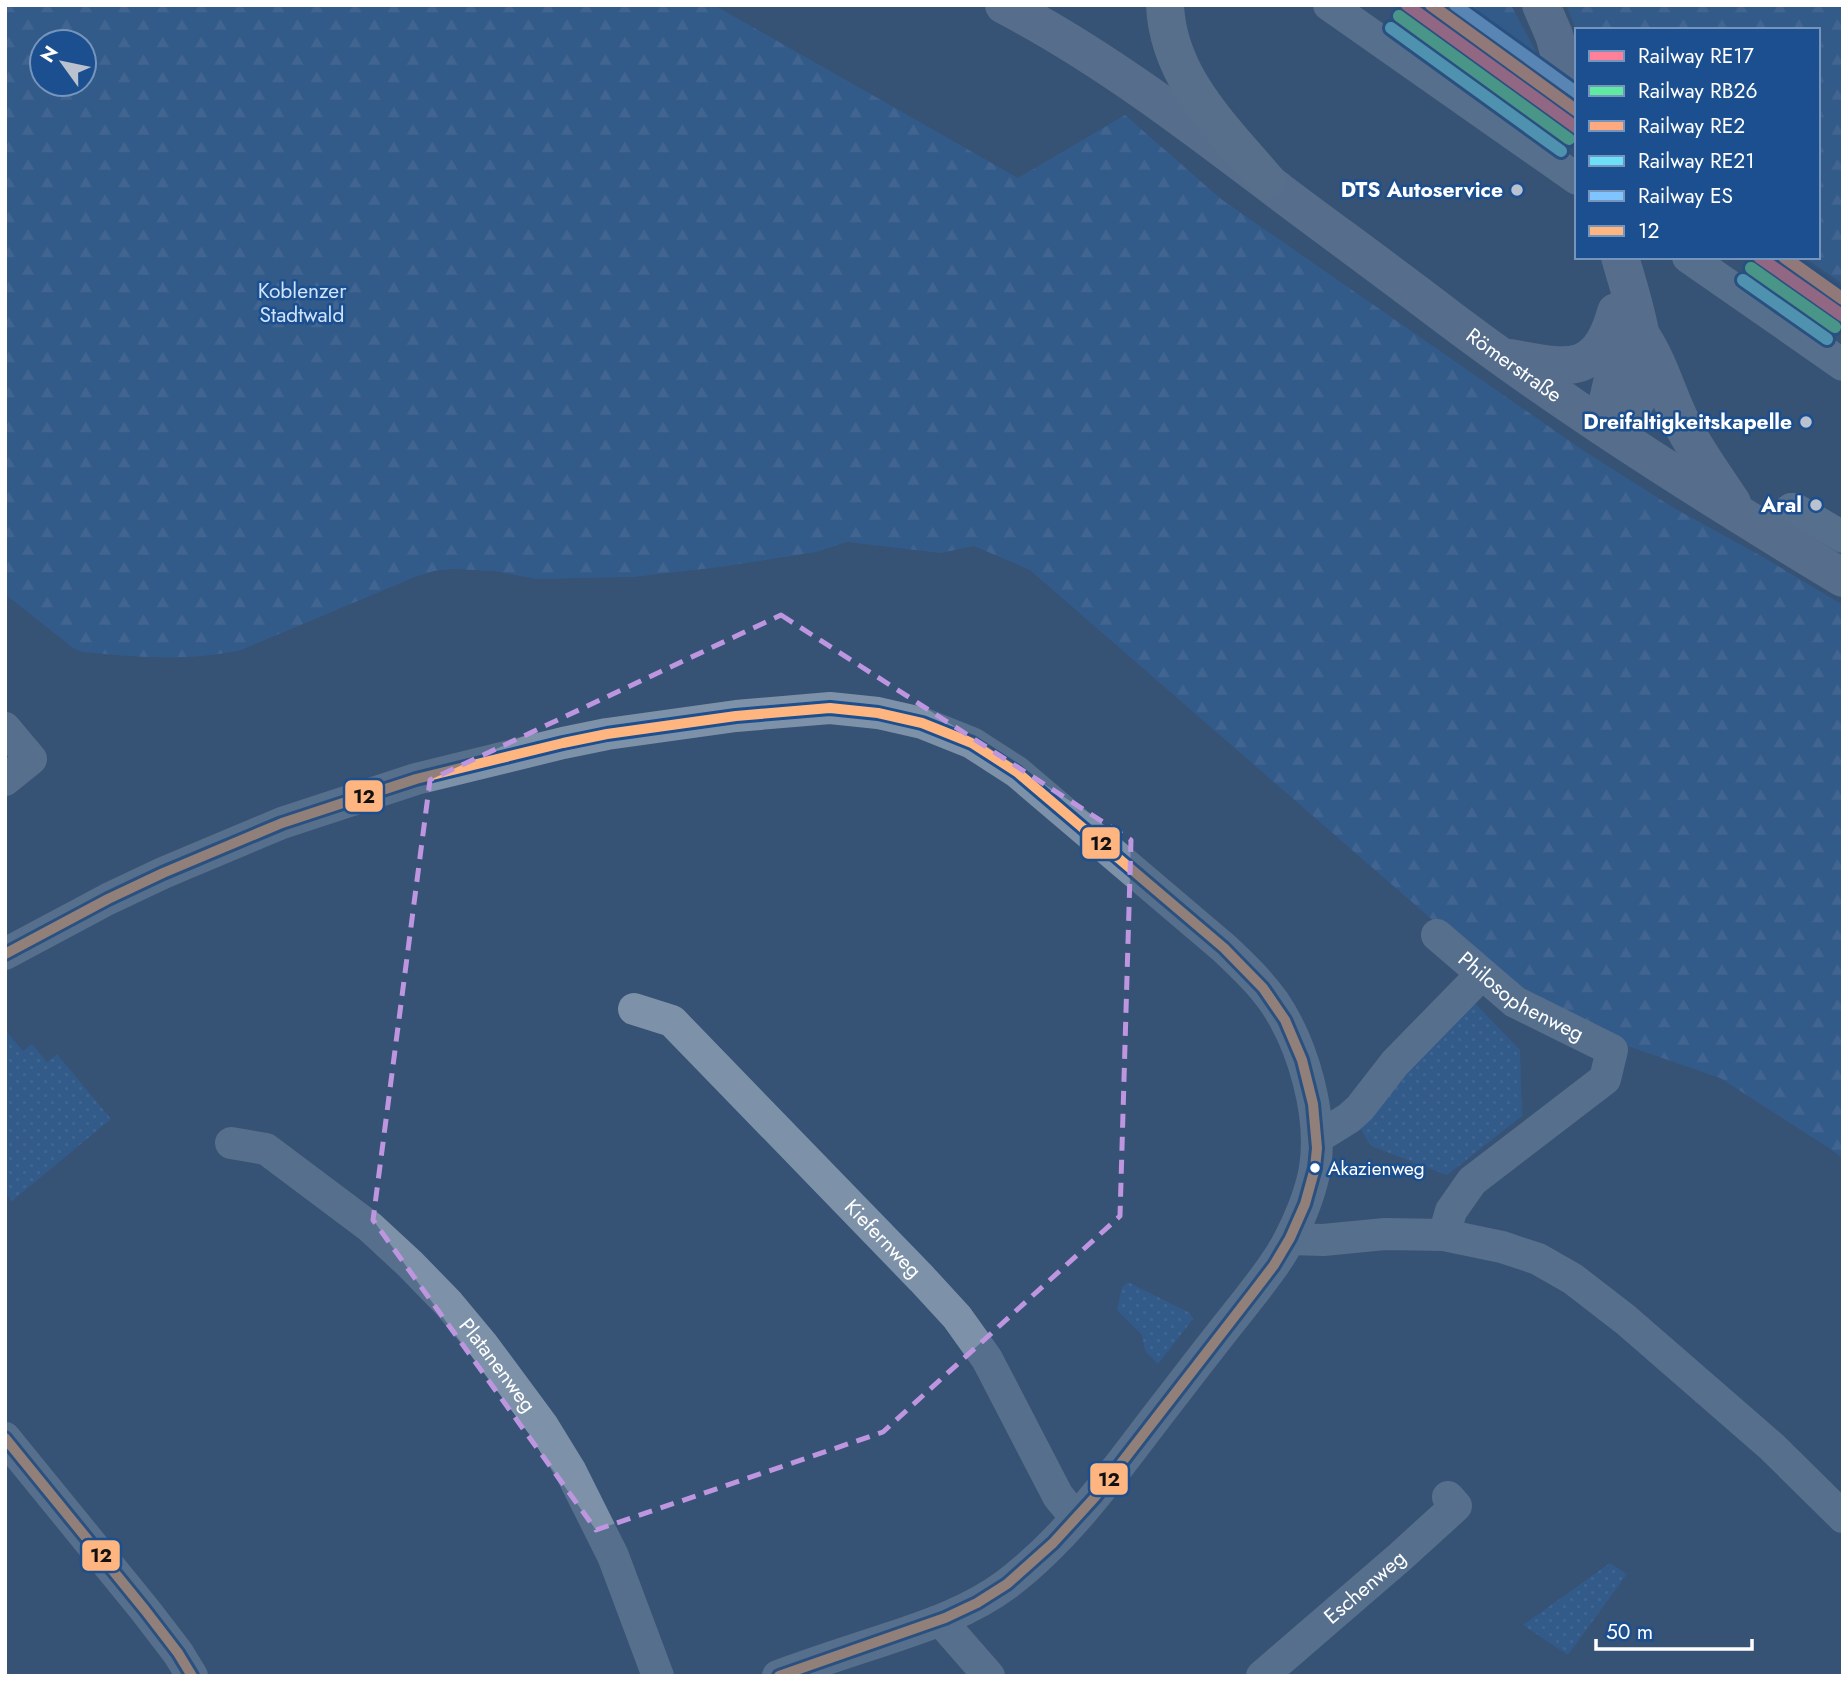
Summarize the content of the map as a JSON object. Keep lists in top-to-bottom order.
{
  "streets": {
    "main road": ["Römerstraße"],
    "street": [
      "Philosophenweg",
      "Kiefernweg",
      "Platanenweg",
      "Eschenweg"
    ]
  },
  "parks": ["Koblenzer Stadtwald"],
  "places": [
    "DTS Autoservice",
    "Dreifaltigkeitskapelle",
    "Aral",
    "Akazienweg"
  ],
  "lines": [
    "rail line RE17",
    "rail line RE2",
    "rail line ES",
    "rail line RB26",
    "rail line RE21",
    "transit line 12"
  ],
  "legend": [
    "Railway RE17",
    "Railway RB26",
    "Railway RE2",
    "Railway RE21",
    "Railway ES",
    "12"
  ],
  "scale_bar": "50 m",
  "north": "top left"
}
